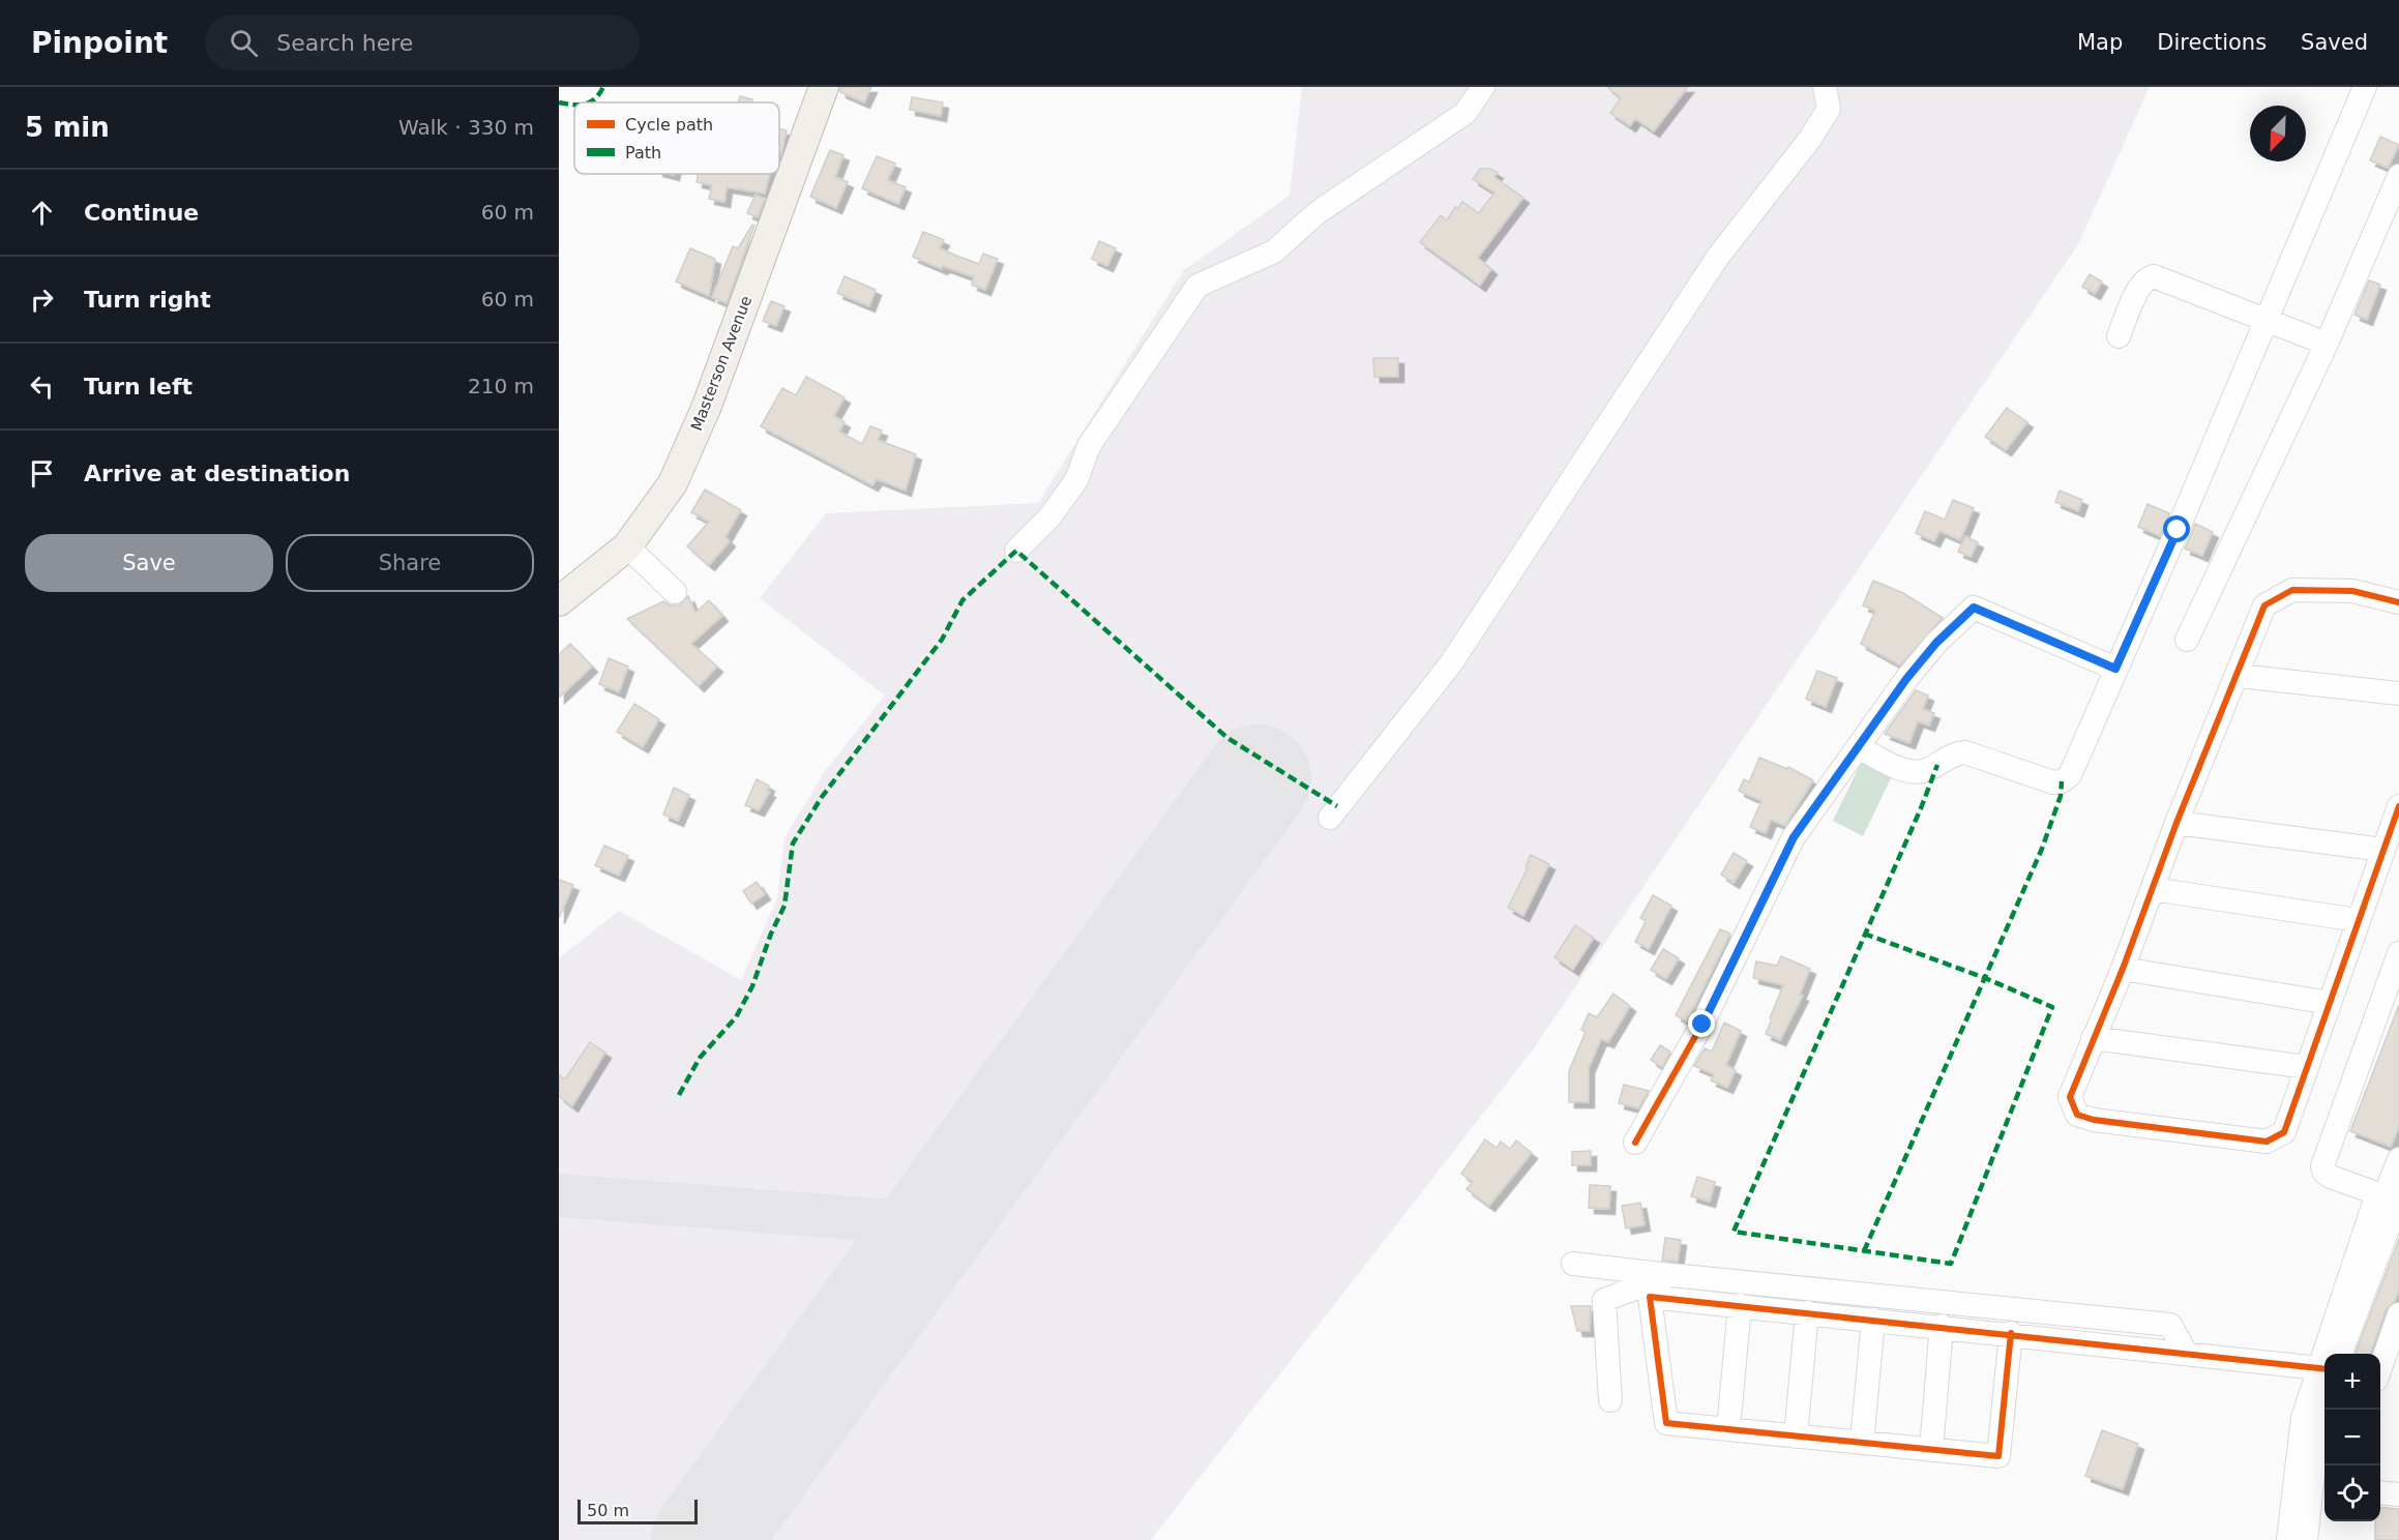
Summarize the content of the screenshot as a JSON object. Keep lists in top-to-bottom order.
{
  "streets": {
    "main road": ["Masterson Avenue"]
  },
  "legend": ["Cycle path", "Path"],
  "scale_bar": "50 m",
  "north": "bottom left",
  "page": {
    "header": "Pinpoint",
    "search": "Search here",
    "nav": ["Map", "Directions", "Saved"],
    "heading": ["5 min", "Walk · 330 m"],
    "list": [
      ["Continue", "60 m"],
      ["Turn right", "60 m"],
      ["Turn left", "210 m"],
      "Arrive at destination"
    ],
    "buttons": ["Save", "Share"],
    "map_buttons": ["+", "−"],
    "scale": "50 m"
  }
}
